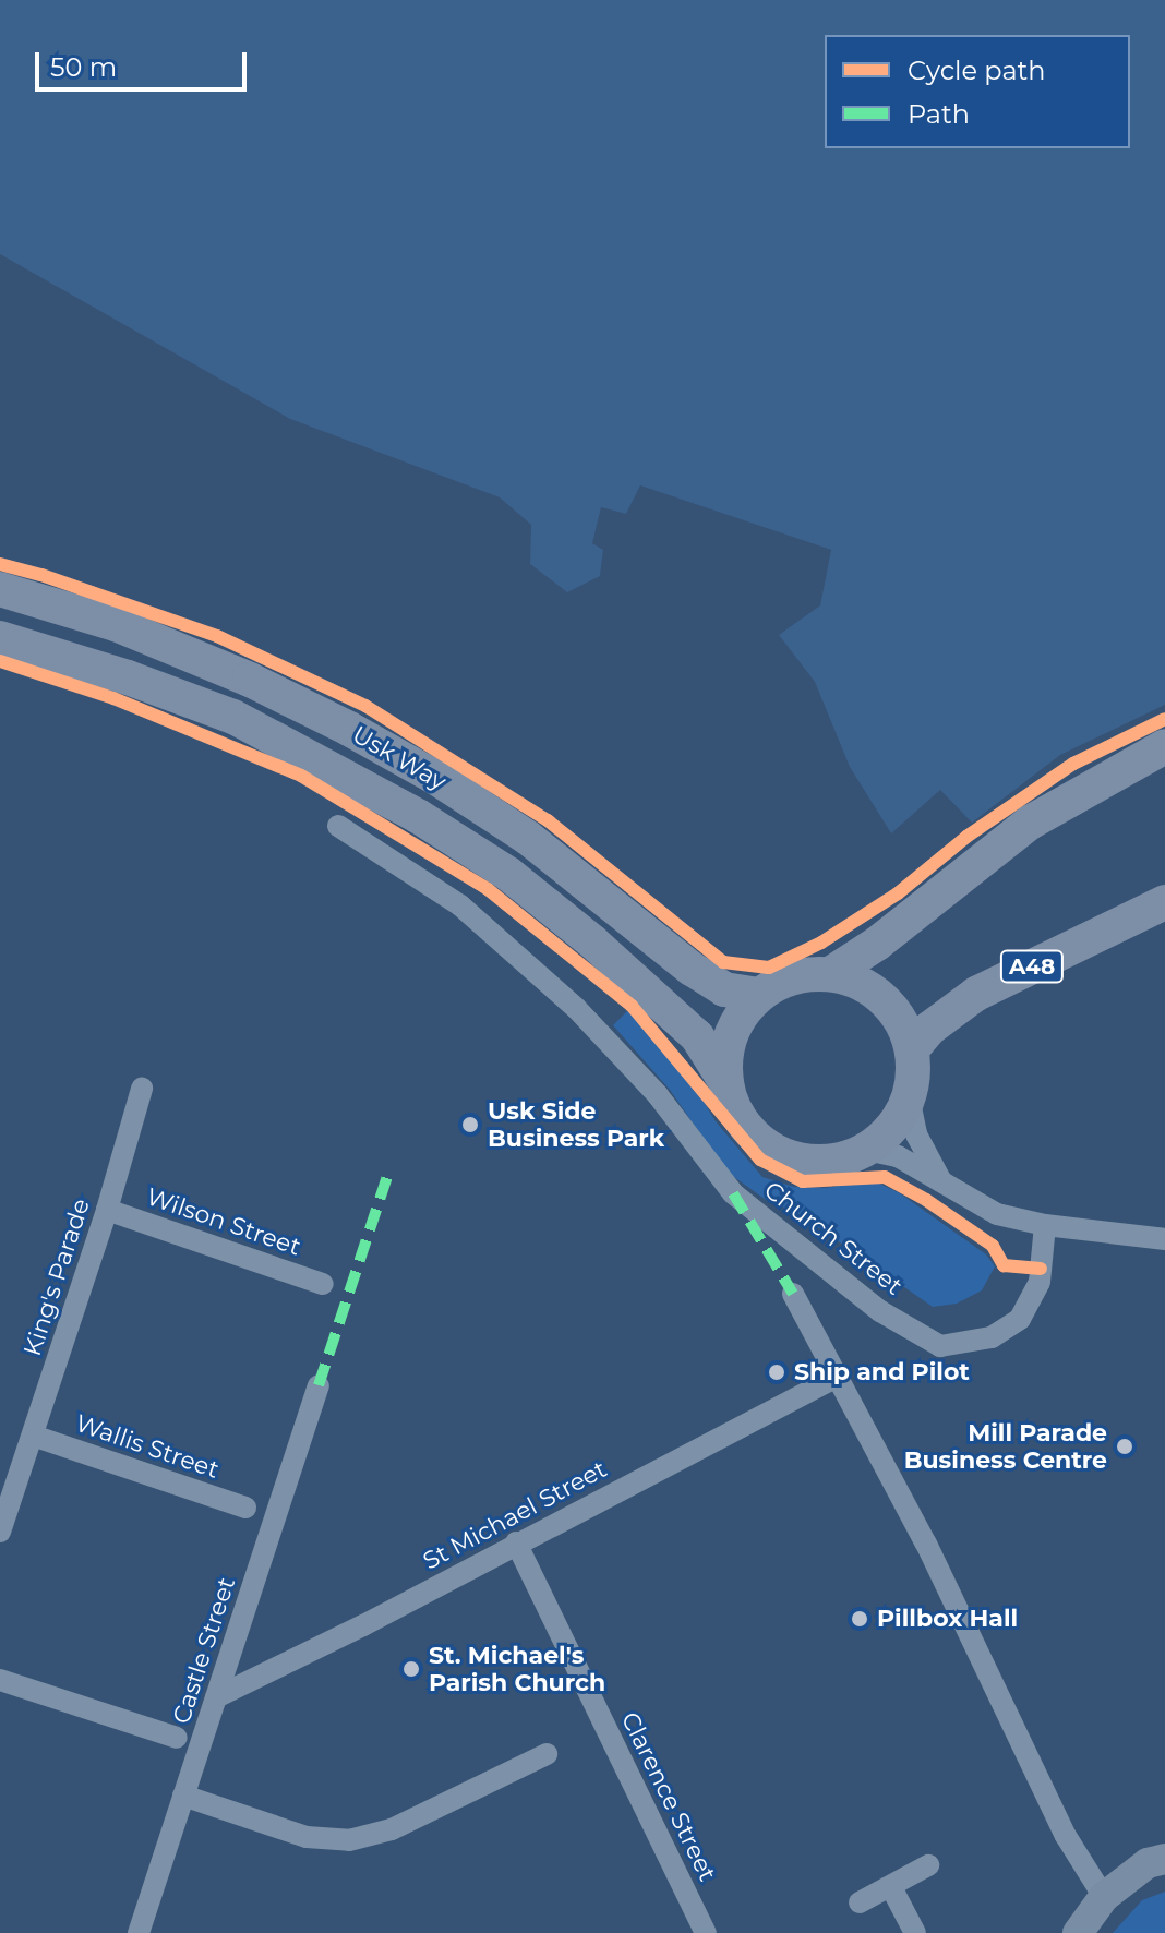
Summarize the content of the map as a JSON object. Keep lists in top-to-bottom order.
{
  "streets": {
    "main road": ["Usk Way", "A48"],
    "street": [
      "Wilson Street",
      "Church Street",
      "King's Parade",
      "Wallis Street",
      "St Michael Street",
      "Castle Street",
      "Clarence Street"
    ]
  },
  "crossings": [
    ["Usk Way", "A48"],
    ["Wilson Street", "King's Parade"],
    ["King's Parade", "Wallis Street"],
    ["St Michael Street", "Castle Street"],
    ["St Michael Street", "Clarence Street"]
  ],
  "places": [
    "Usk Side Business Park",
    "Ship and Pilot",
    "Mill Parade Business Centre",
    "Pillbox Hall",
    "St. Michael's Parish Church"
  ],
  "legend": ["Cycle path", "Path"],
  "scale_bar": "50 m"
}
